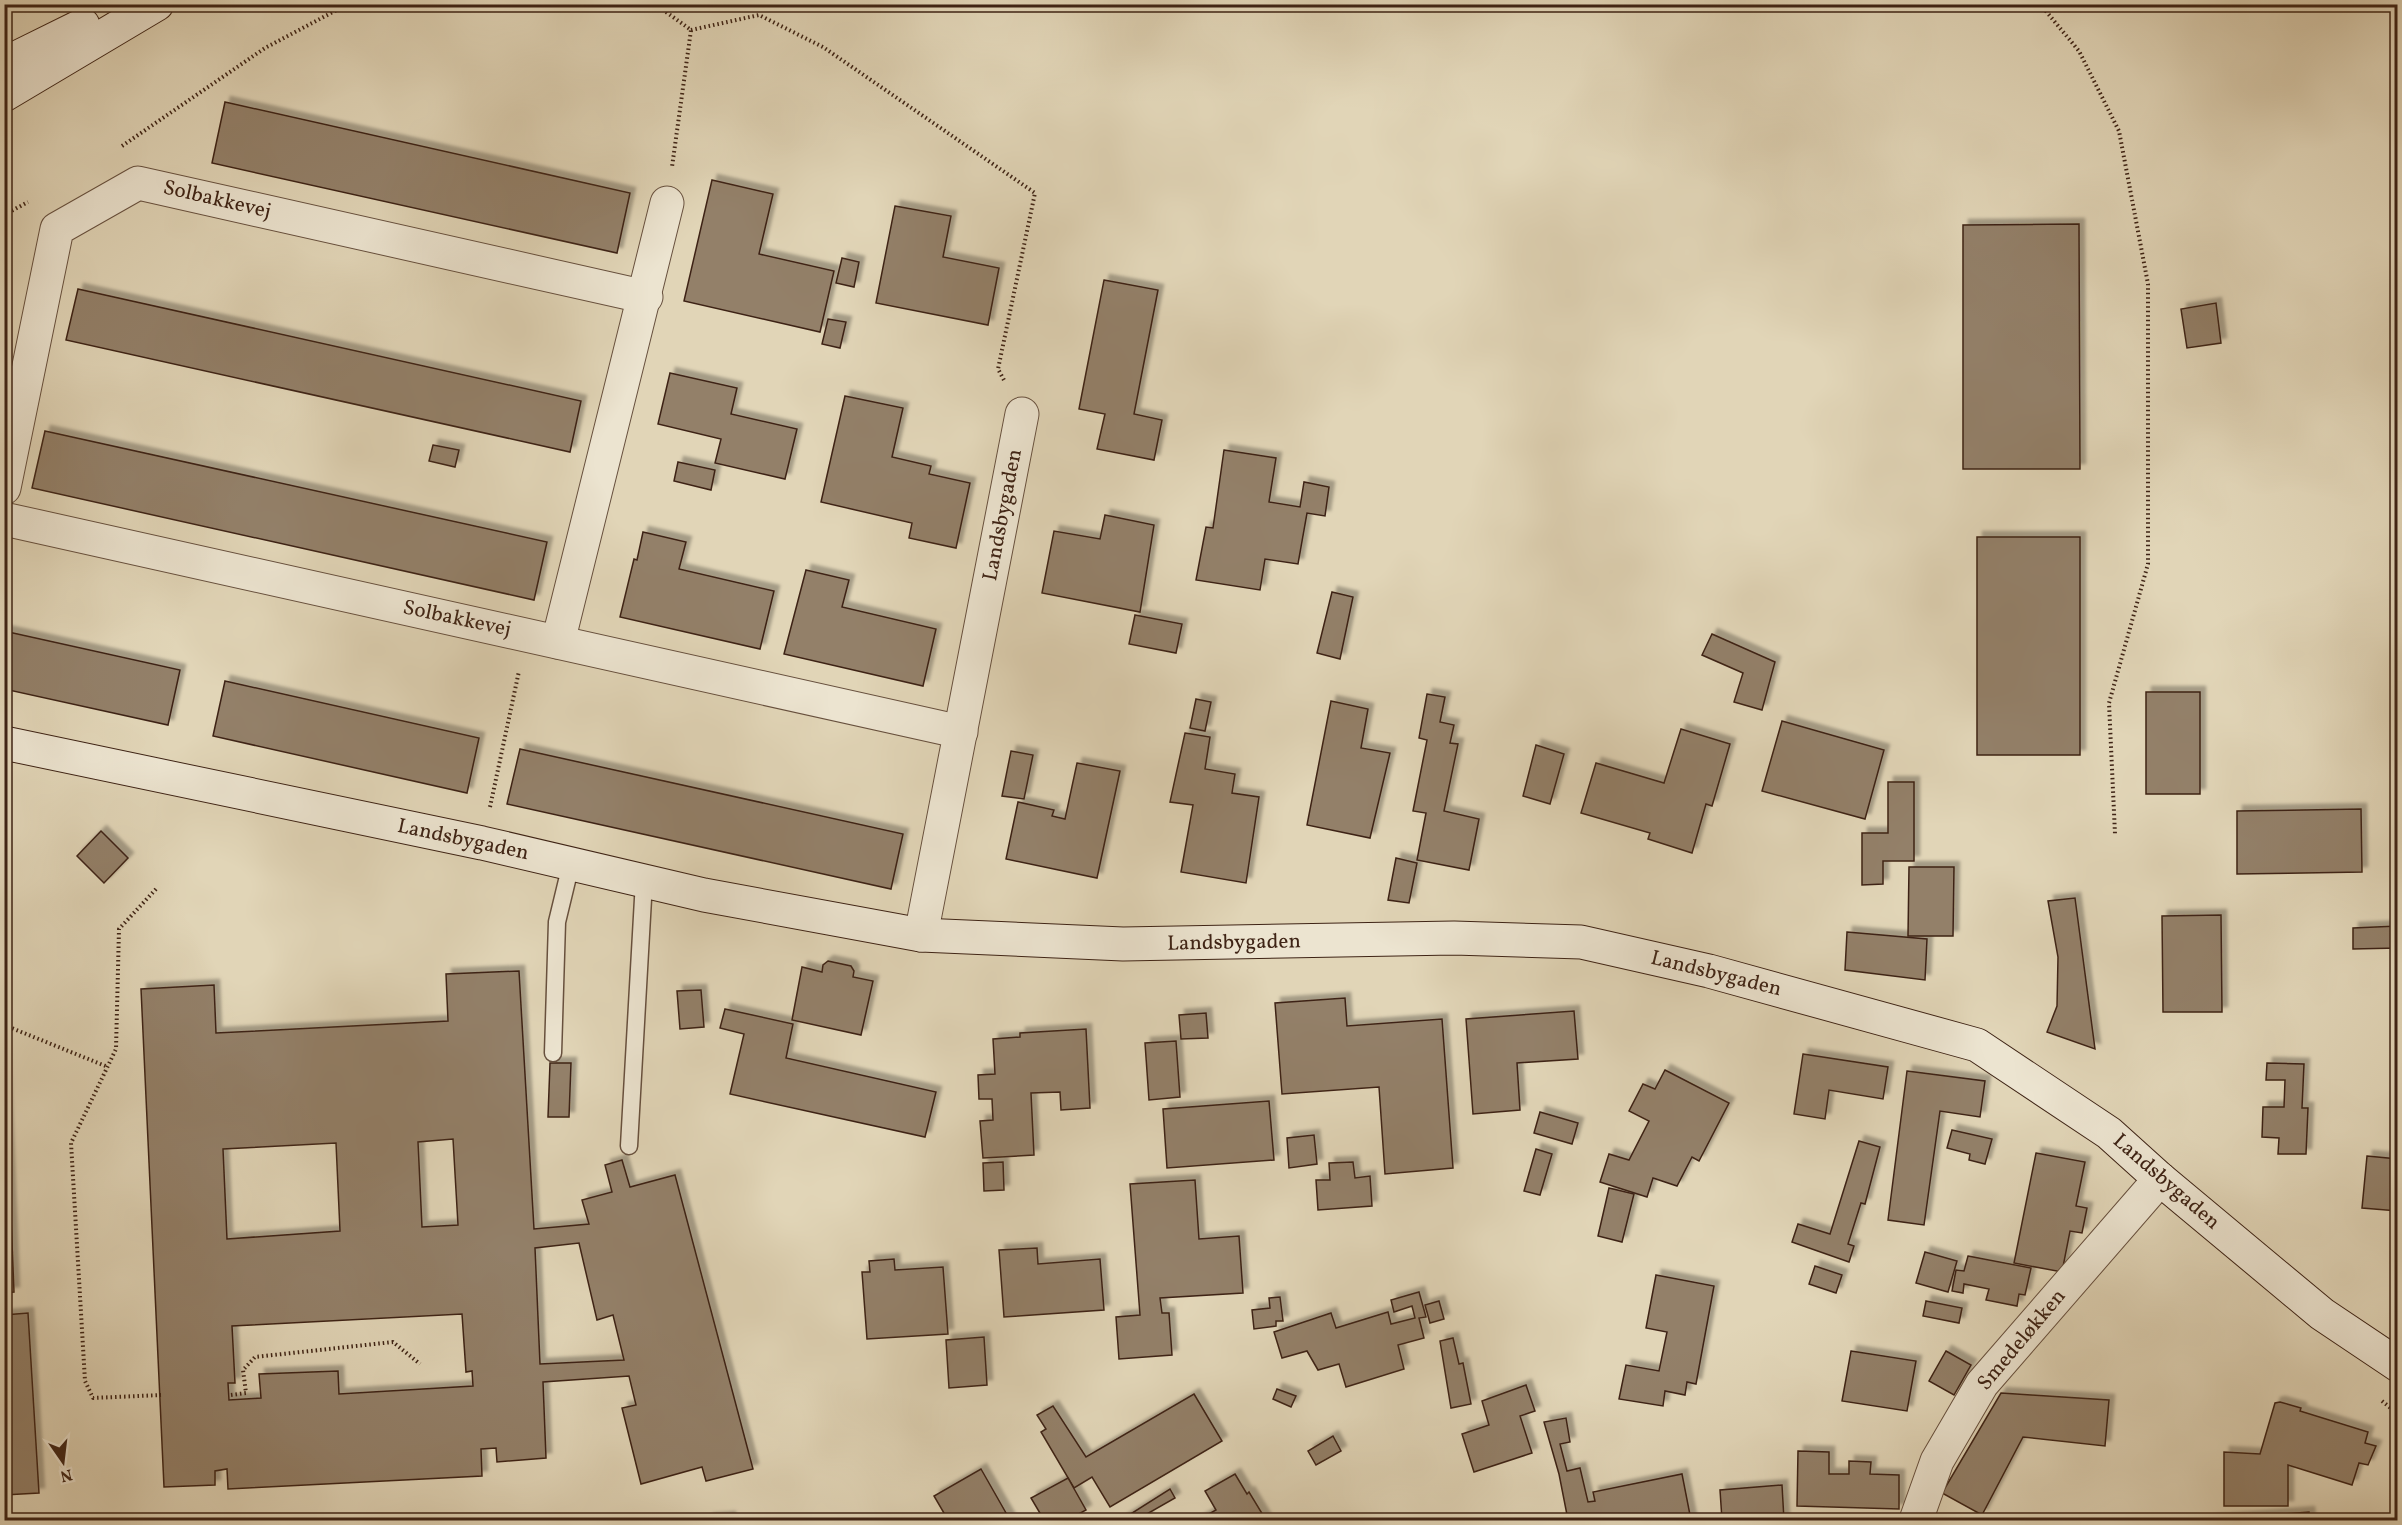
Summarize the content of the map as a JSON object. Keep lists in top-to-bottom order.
{
  "streets": {
    "street": ["Solbakkevej", "Landsbygaden", "Smedeløkken"]
  },
  "crossings": [
    ["Solbakkevej", "Landsbygaden"],
    ["Landsbygaden", "Smedeløkken"]
  ],
  "north": "bottom"
}
